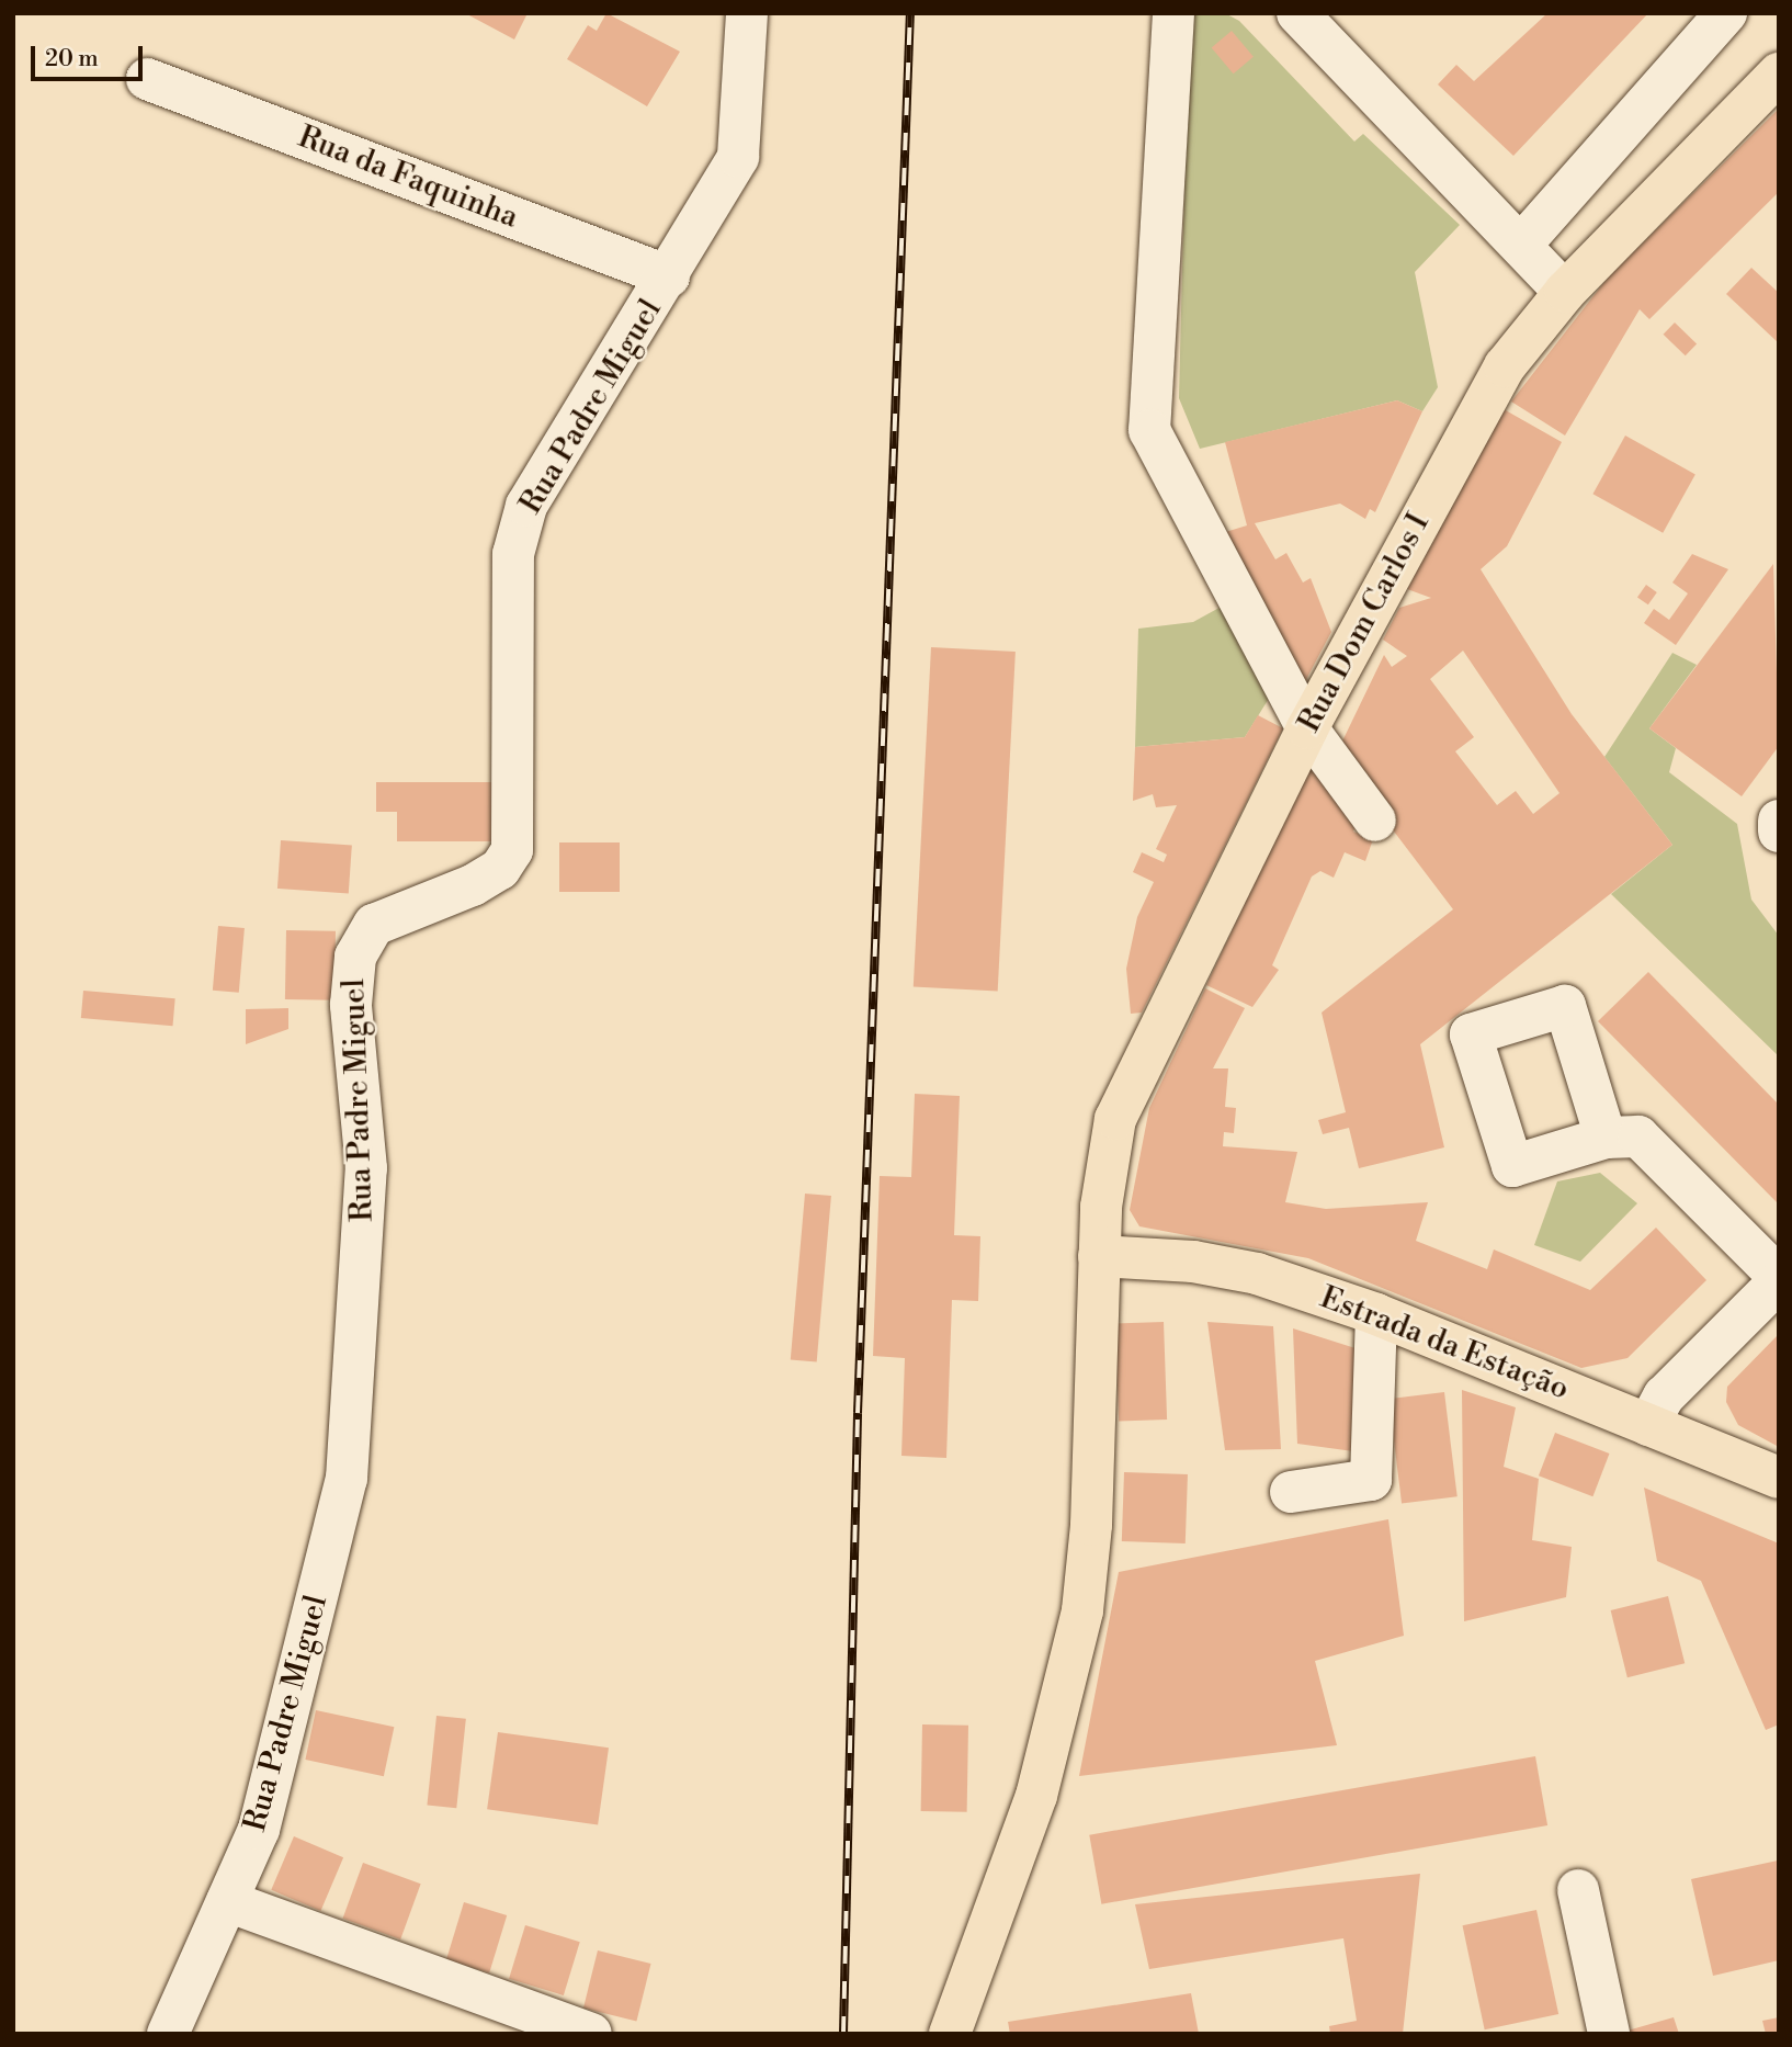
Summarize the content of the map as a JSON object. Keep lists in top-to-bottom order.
{
  "streets": {
    "main road": ["Rua Dom Carlos I", "Estrada da Estação"],
    "street": ["Rua da Faquinha", "Rua Padre Miguel"]
  },
  "crossings": [
    ["Rua da Faquinha", "Rua Padre Miguel"],
    ["Rua Dom Carlos I", "Estrada da Estação"]
  ],
  "scale_bar": "20 m"
}
